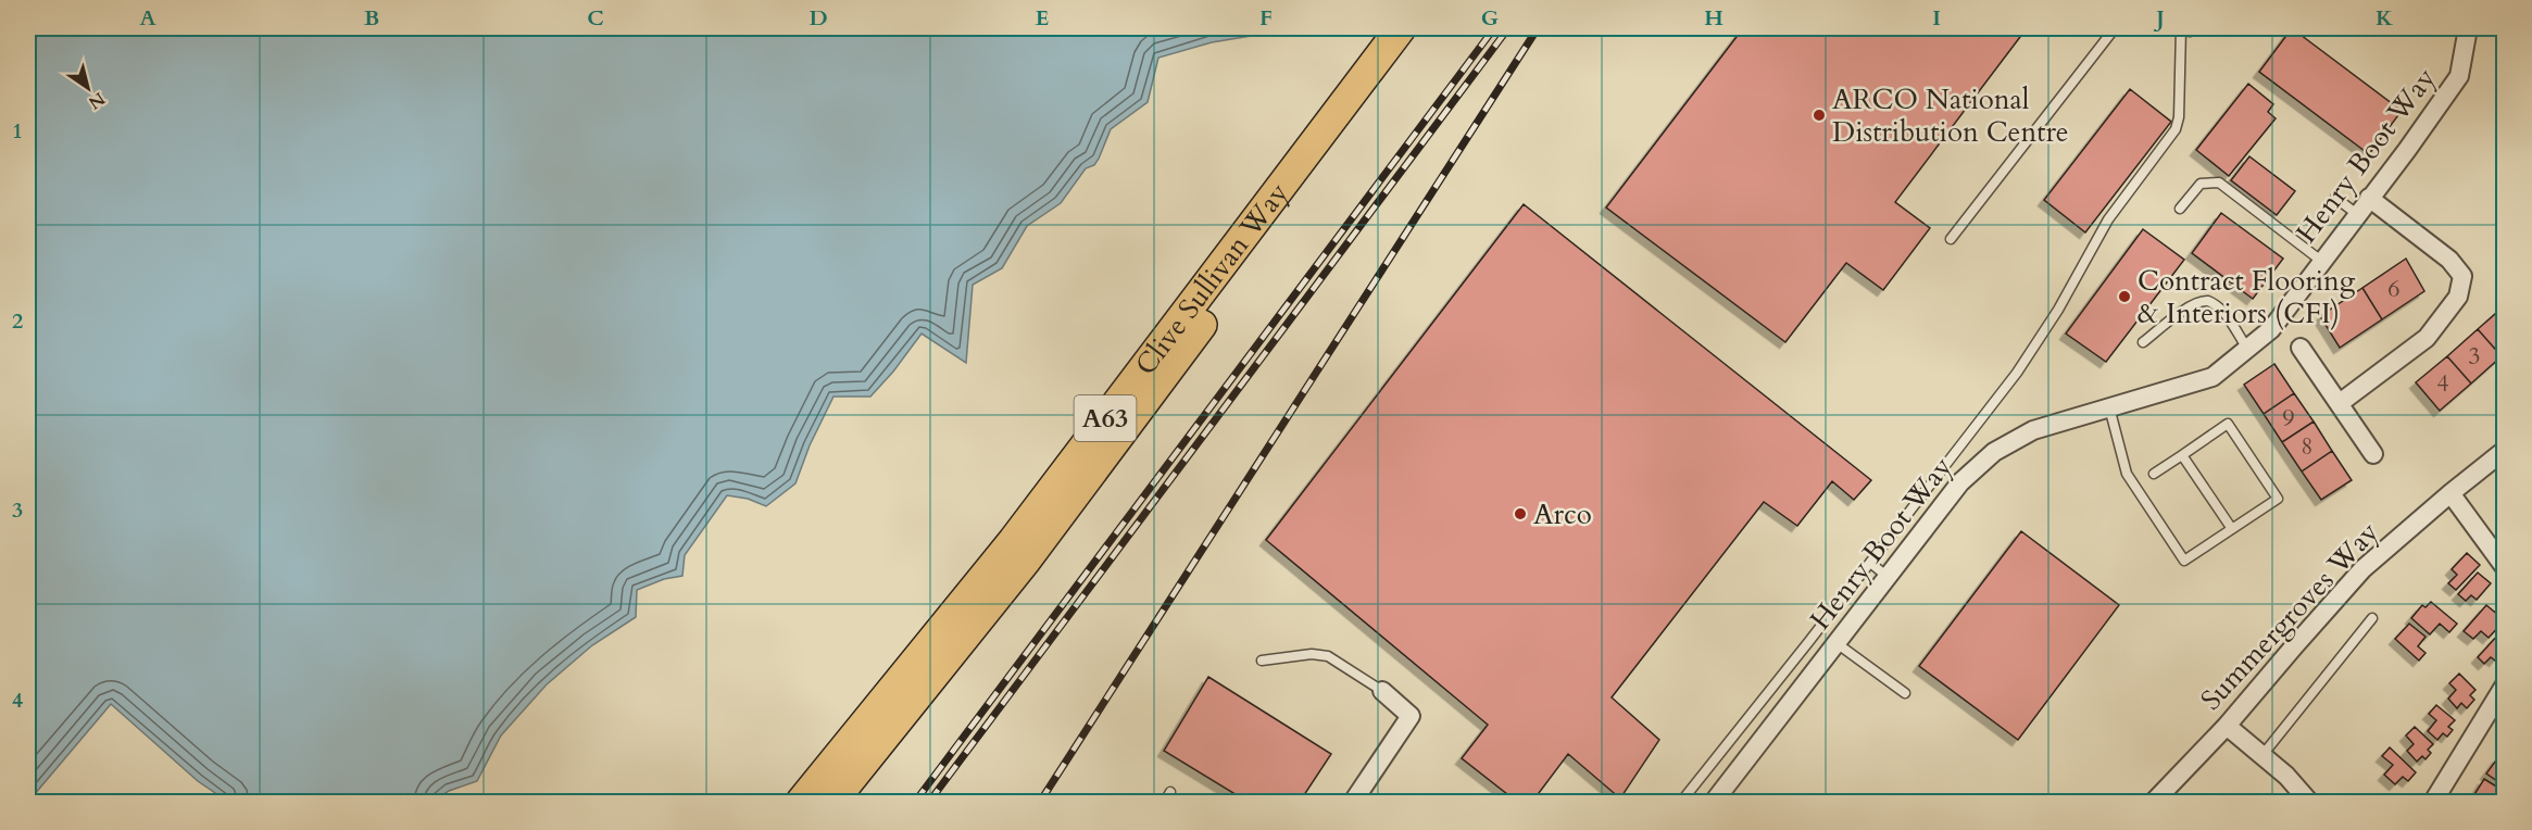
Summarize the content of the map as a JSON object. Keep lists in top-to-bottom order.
{
  "streets": {
    "highway": ["Clive Sullivan Way", "A63"],
    "street": ["Henry Boot Way", "Summergroves Way"]
  },
  "places": ["ARCO National Distribution Centre", "Contract Flooring & Interiors (CFI)", "Arco"],
  "house_numbers": [
    "6",
    "3",
    "4",
    "9",
    "8"
  ],
  "north": "bottom right",
  "grid": {
    "columns": [
      "A",
      "B",
      "C",
      "D",
      "E",
      "F",
      "G",
      "H",
      "I",
      "J",
      "K"
    ],
    "rows": [
      "1",
      "2",
      "3",
      "4"
    ]
  }
}
